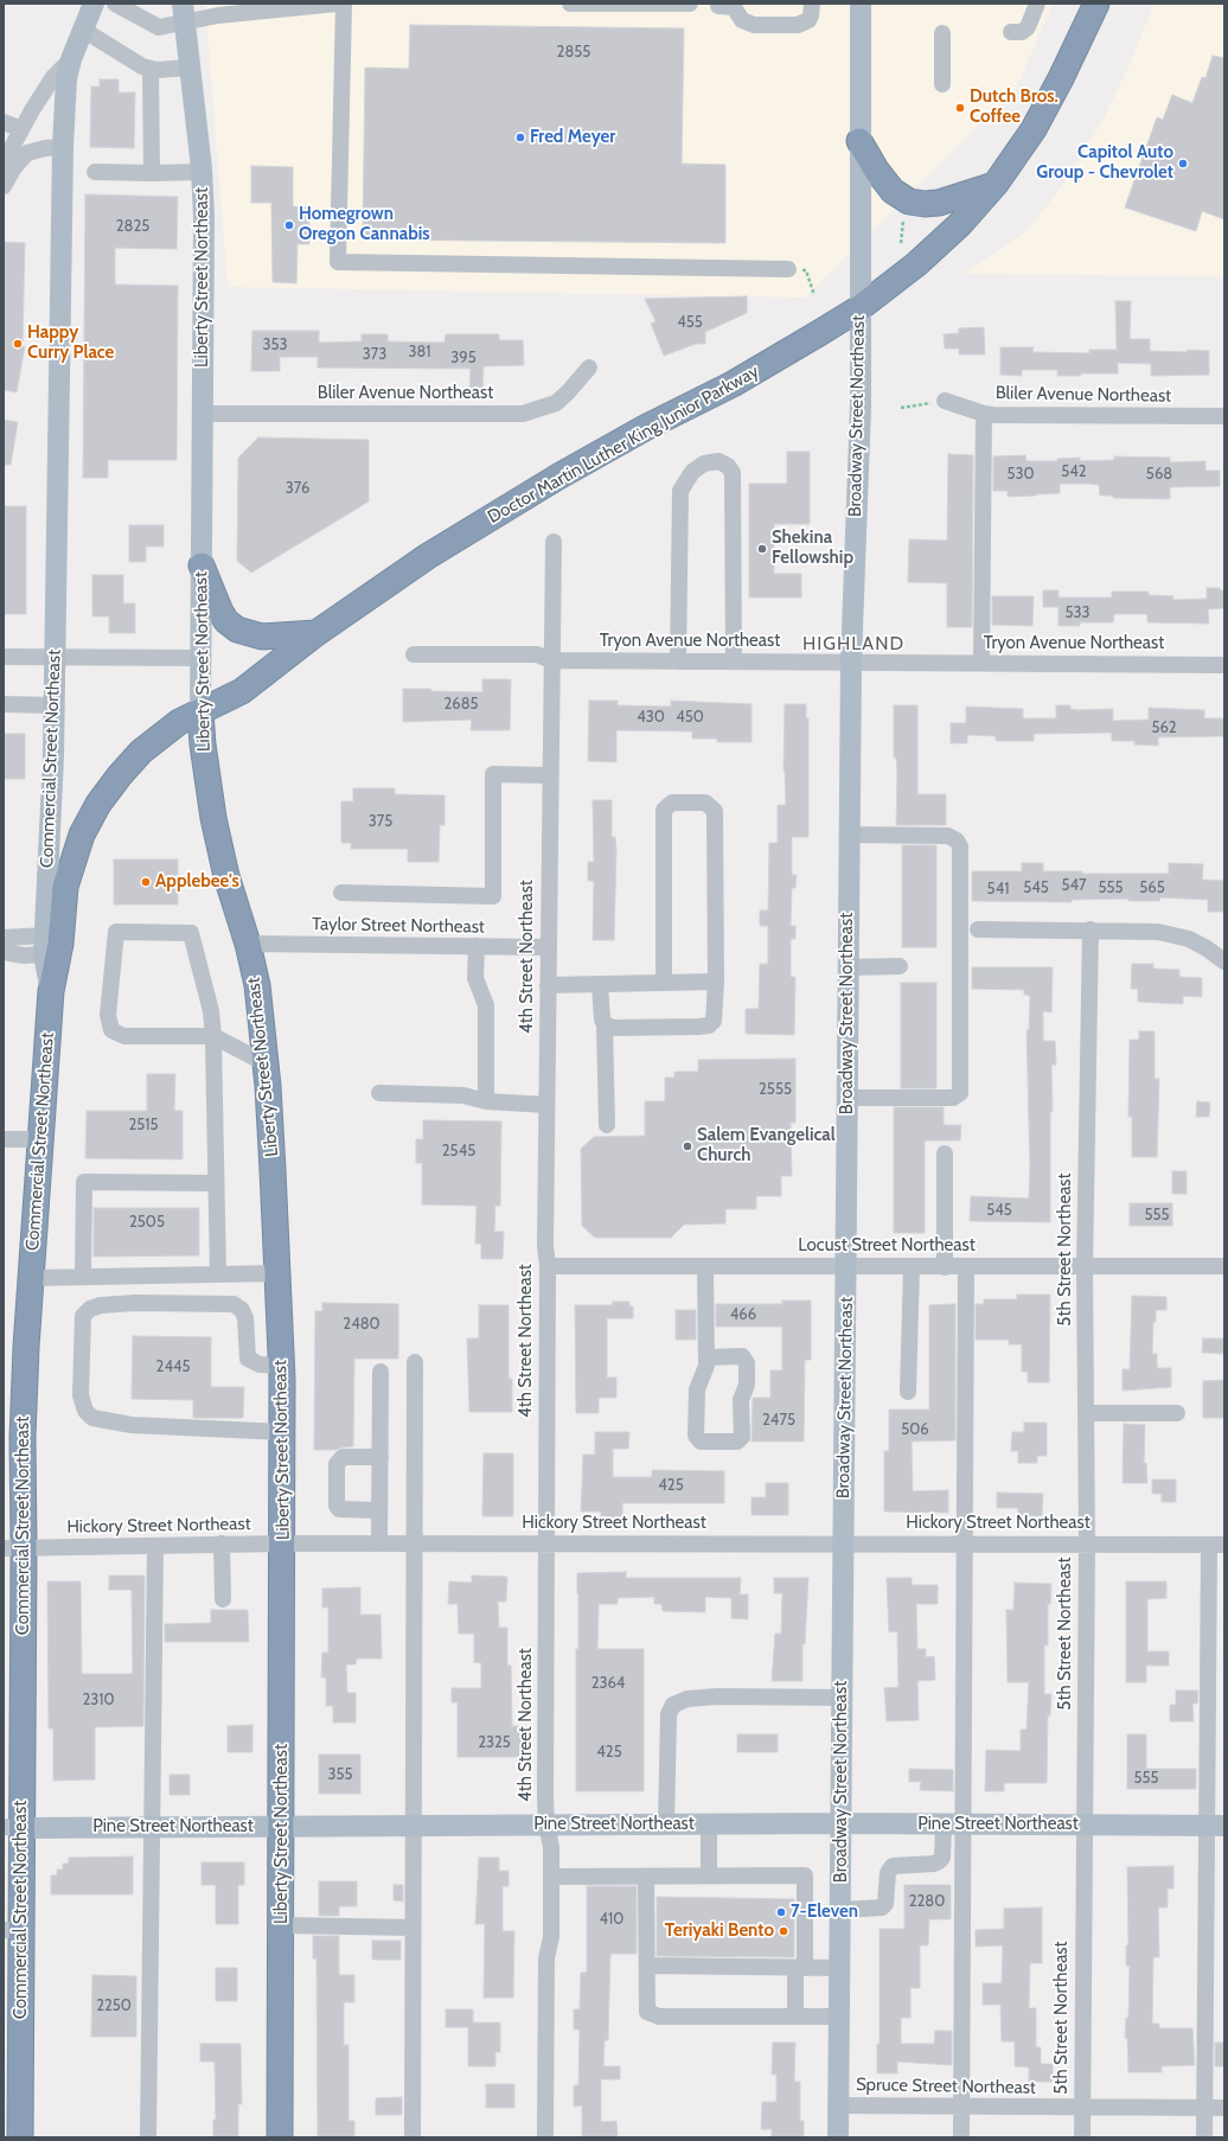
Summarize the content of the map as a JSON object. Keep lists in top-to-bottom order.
{
  "streets": {
    "highway": ["Liberty Street Northeast", "Doctor Martin Luther King Junior Parkway", "Commercial Street Northeast"],
    "main road": ["Broadway Street Northeast", "Pine Street Northeast"],
    "street": [
      "Bliler Avenue Northeast",
      "Tryon Avenue Northeast",
      "Taylor Street Northeast",
      "4th Street Northeast",
      "Locust Street Northeast",
      "5th Street Northeast",
      "Hickory Street Northeast",
      "Spruce Street Northeast"
    ]
  },
  "crossings": [
    ["Liberty Street Northeast", "Bliler Avenue Northeast"],
    ["Liberty Street Northeast", "Doctor Martin Luther King Junior Parkway"],
    ["Liberty Street Northeast", "Taylor Street Northeast"],
    ["Liberty Street Northeast", "Hickory Street Northeast"],
    ["Liberty Street Northeast", "Pine Street Northeast"],
    ["Broadway Street Northeast", "Doctor Martin Luther King Junior Parkway"],
    ["Broadway Street Northeast", "Tryon Avenue Northeast"],
    ["Broadway Street Northeast", "Locust Street Northeast"],
    ["Broadway Street Northeast", "Hickory Street Northeast"],
    ["Broadway Street Northeast", "Pine Street Northeast"],
    ["Broadway Street Northeast", "Spruce Street Northeast"],
    ["Doctor Martin Luther King Junior Parkway", "Commercial Street Northeast"],
    ["Tryon Avenue Northeast", "4th Street Northeast"],
    ["Commercial Street Northeast", "Hickory Street Northeast"],
    ["Commercial Street Northeast", "Pine Street Northeast"],
    ["Taylor Street Northeast", "4th Street Northeast"],
    ["4th Street Northeast", "Locust Street Northeast"],
    ["4th Street Northeast", "Hickory Street Northeast"],
    ["4th Street Northeast", "Pine Street Northeast"],
    ["Locust Street Northeast", "5th Street Northeast"],
    ["5th Street Northeast", "Hickory Street Northeast"],
    ["5th Street Northeast", "Pine Street Northeast"],
    ["5th Street Northeast", "Spruce Street Northeast"]
  ],
  "districts": ["HIGHLAND"],
  "places": [
    "Dutch Bros. Coffee",
    "Fred Meyer",
    "Capitol Auto Group - Chevrolet",
    "Homegrown Oregon Cannabis",
    "Happy Curry Place",
    "Shekina Fellowship",
    "Applebee's",
    "Salem Evangelical Church",
    "7-Eleven",
    "Teriyaki Bento"
  ],
  "house_numbers": [
    "2855",
    "2825",
    "455",
    "353",
    "381",
    "373",
    "395",
    "542",
    "530",
    "568",
    "376",
    "533",
    "2685",
    "430",
    "450",
    "562",
    "375",
    "547",
    "545",
    "555",
    "565",
    "541",
    "2555",
    "2515",
    "2545",
    "545",
    "555",
    "2505",
    "466",
    "2480",
    "2445",
    "2475",
    "506",
    "425",
    "2364",
    "2310",
    "2325",
    "425",
    "355",
    "555",
    "2280",
    "410",
    "2250"
  ]
}
